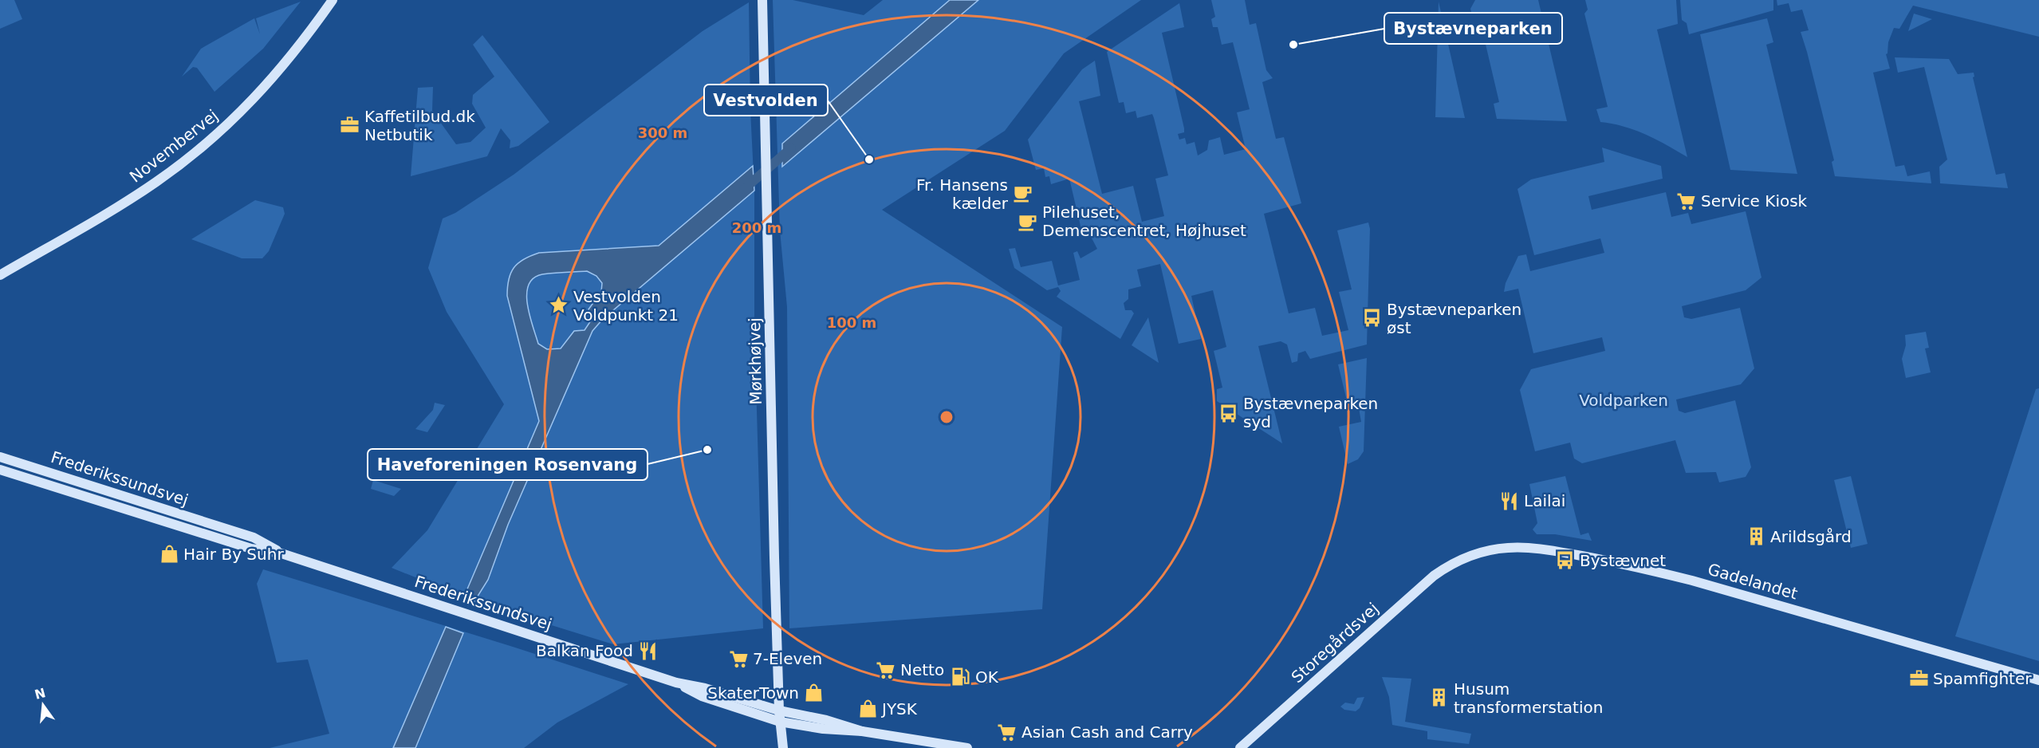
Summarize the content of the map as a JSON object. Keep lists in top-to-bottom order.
{
  "streets": {
    "street": [
      "Novembervej",
      "Mørkhøjvej",
      "Frederikssundsvej",
      "Gadelandet",
      "Storegårdsvej"
    ]
  },
  "crossings": [
    ["Mørkhøjvej", "Frederikssundsvej"],
    ["Gadelandet", "Storegårdsvej"]
  ],
  "parks": ["Voldparken"],
  "places": {
    "other": ["Bystævneparken", "Vestvolden", "Haveforeningen Rosenvang"],
    "office": ["Kaffetilbud.dk Netbutik", "Spamfighter"],
    "cafe": ["Fr. Hansens kælder", "Pilehuset, Demenscentret, Højhuset"],
    "supermarket": [
      "Service Kiosk",
      "7-Eleven",
      "Netto",
      "Asian Cash and Carry"
    ],
    "place": ["Vestvolden Voldpunkt 21"],
    "bus stop": ["Bystævneparken øst", "Bystævneparken syd", "Bystævnet"],
    "restaurant": ["Lailai", "Balkan Food"],
    "building": ["Arildsgård", "Husum transformerstation"],
    "shop": ["Hair By Suhr", "SkaterTown", "JYSK"],
    "fuel station": ["OK"]
  },
  "north": "top",
  "rings": ["300 m", "200 m", "100 m"]
}
